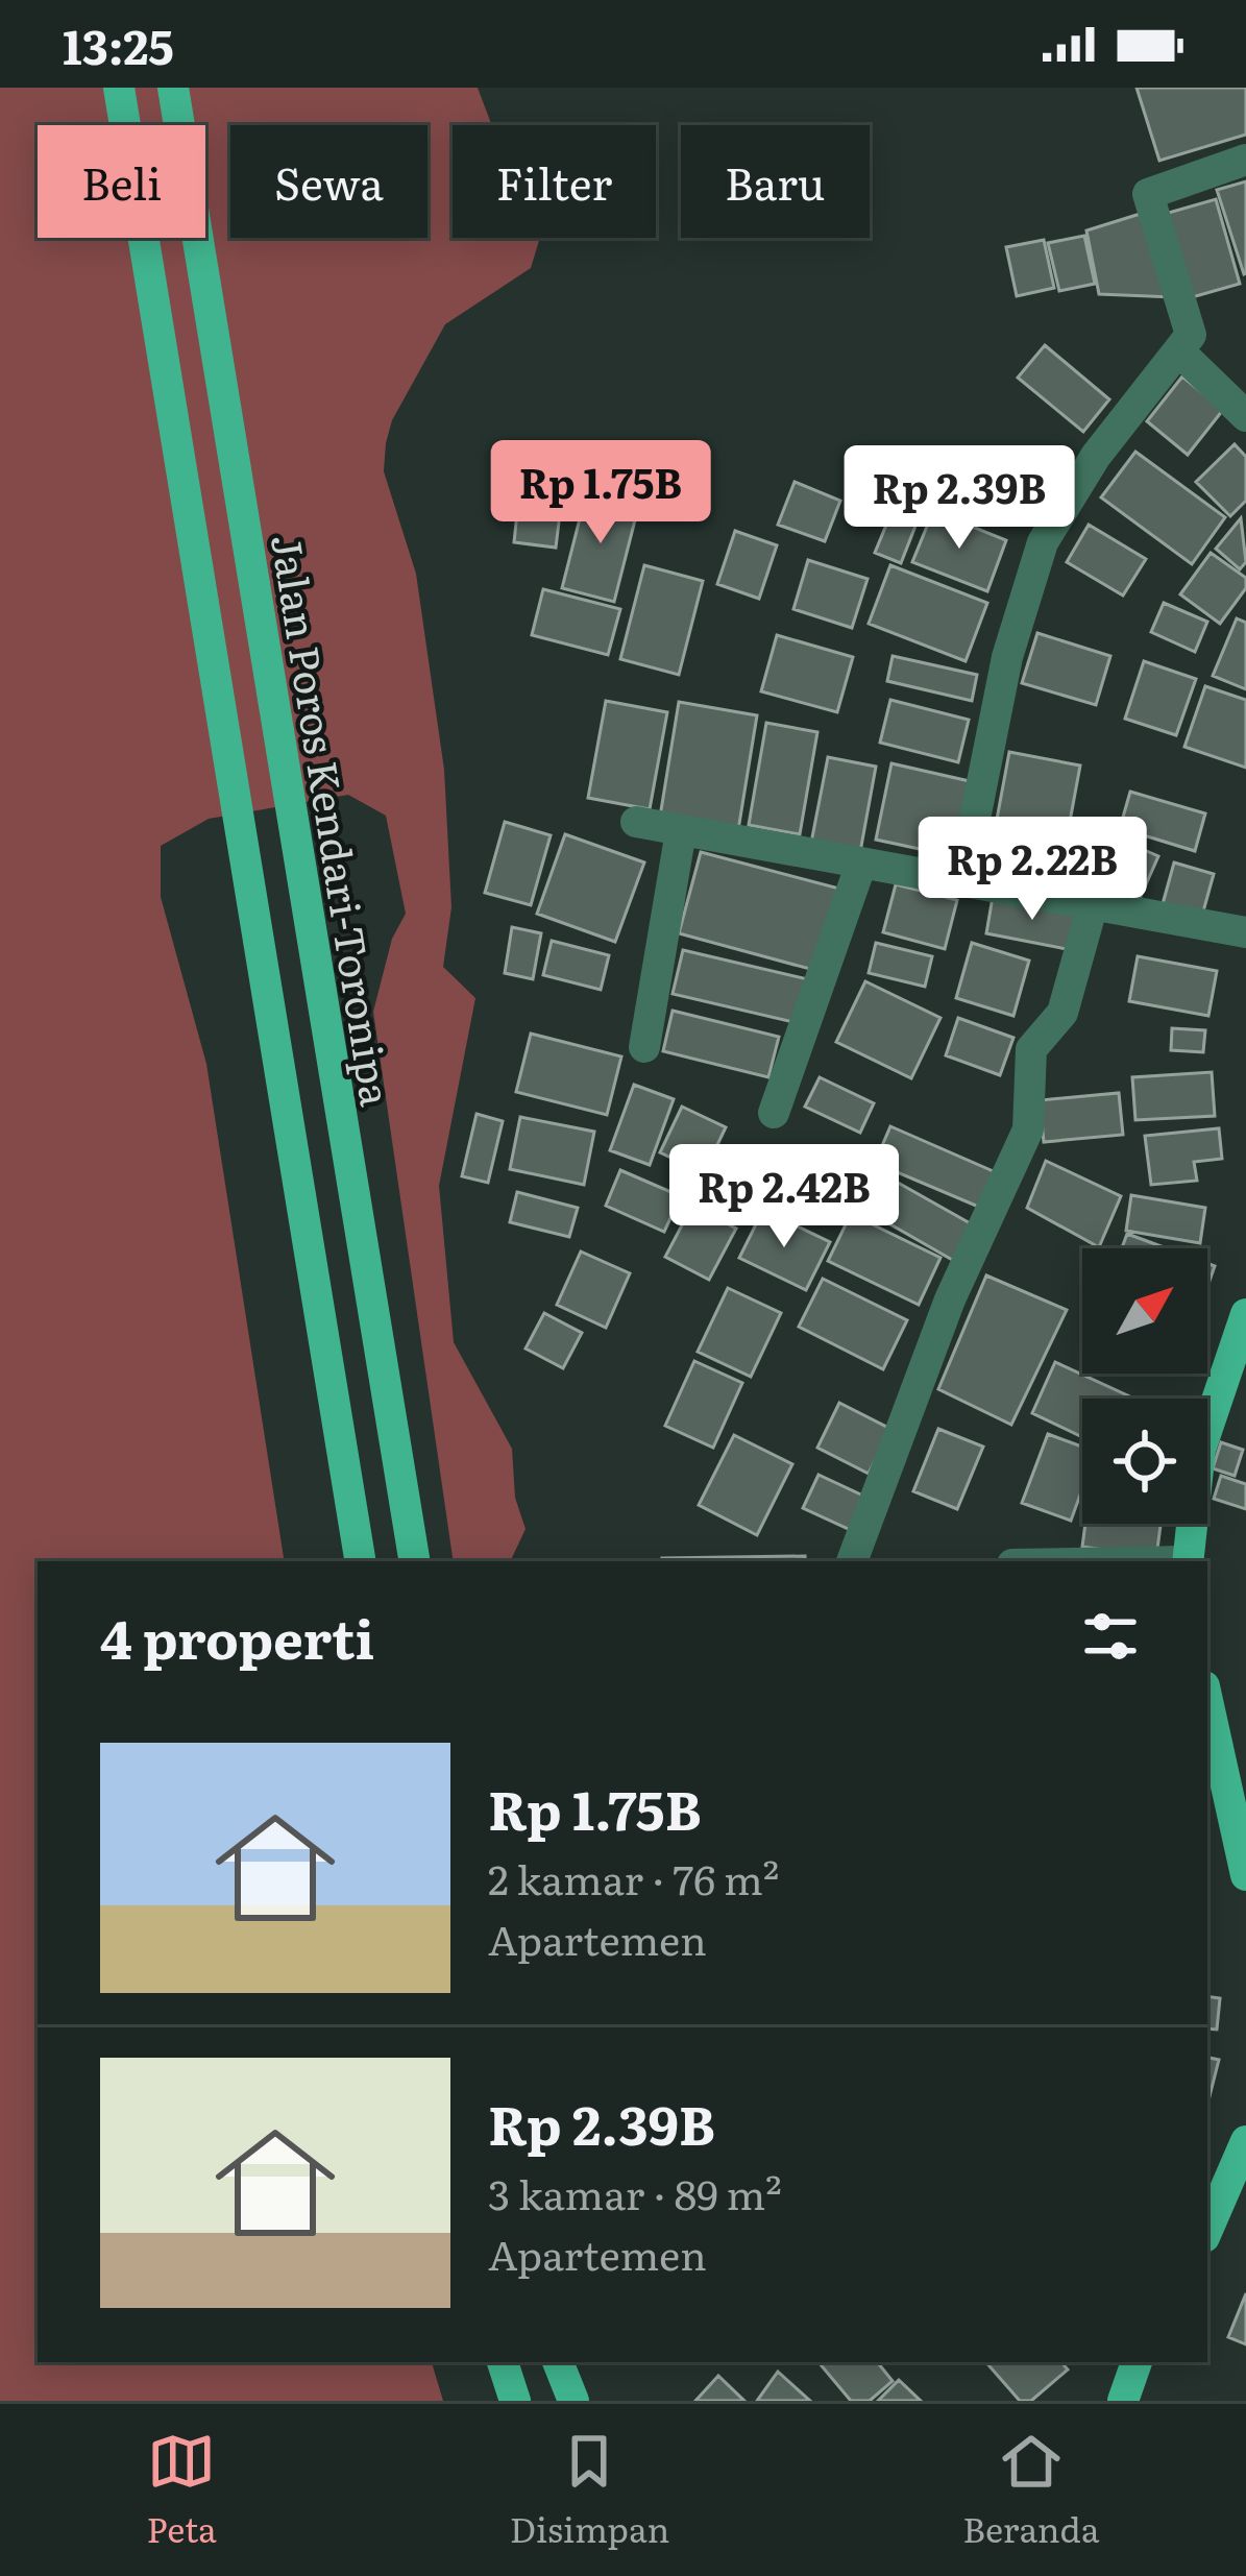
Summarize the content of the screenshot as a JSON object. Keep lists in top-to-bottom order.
{
  "streets": {
    "main road": ["Jalan Poros Kendari-Toronipa"]
  },
  "north": "top right",
  "page": {
    "status": "13:25",
    "chip": [
      "Beli",
      "Sewa",
      "Filter",
      "Baru"
    ],
    "price": [
      "Rp 1.75B",
      "Rp 2.39B",
      "Rp 2.22B",
      "Rp 2.42B"
    ],
    "heading": "4 properti",
    "list": [
      {
        "name": "Rp 1.75B",
        "note": "2 kamar · 76 m² · Apartemen"
      },
      {
        "name": "Rp 2.39B",
        "note": "3 kamar · 89 m² · Apartemen"
      }
    ],
    "tabs": ["Peta", "Disimpan", "Beranda"]
  }
}
